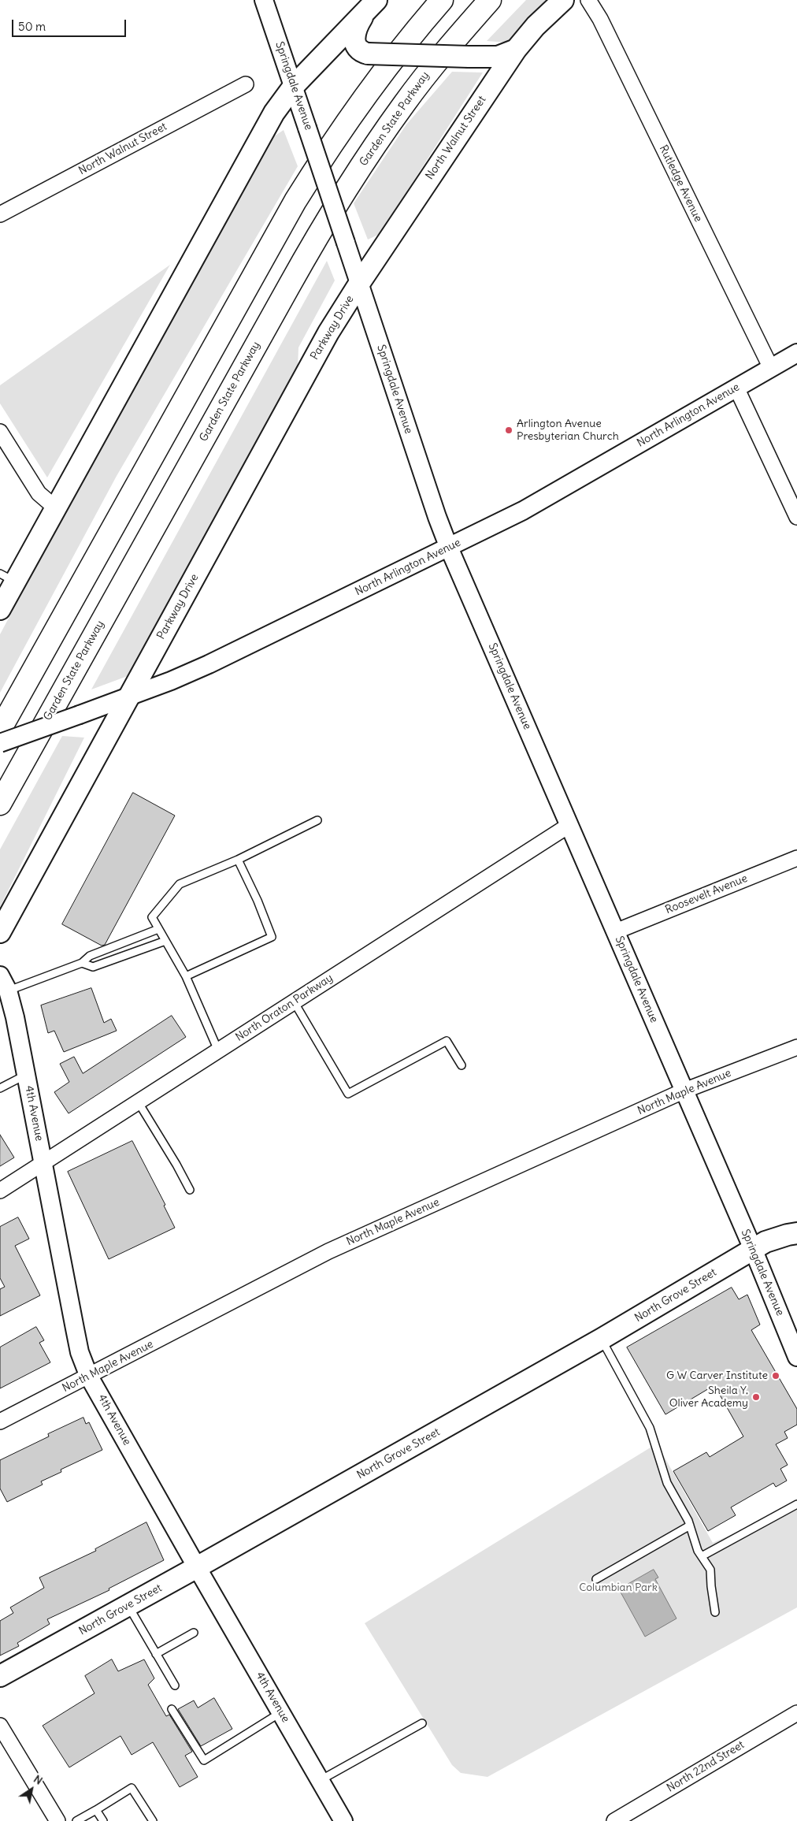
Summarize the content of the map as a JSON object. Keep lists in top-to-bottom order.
{
  "streets": {
    "highway": ["Garden State Parkway"],
    "main road": ["North Walnut Street", "Parkway Drive", "North Grove Street"],
    "street": [
      "Springdale Avenue",
      "Rutledge Avenue",
      "North Arlington Avenue",
      "Roosevelt Avenue",
      "North Oraton Parkway",
      "North Maple Avenue",
      "4th Avenue",
      "North 22nd Street"
    ]
  },
  "crossings": [
    ["Springdale Avenue", "North Walnut Street"],
    ["Springdale Avenue", "Parkway Drive"],
    ["Springdale Avenue", "North Arlington Avenue"],
    ["Springdale Avenue", "Roosevelt Avenue"],
    ["Springdale Avenue", "North Oraton Parkway"],
    ["Springdale Avenue", "North Maple Avenue"],
    ["Springdale Avenue", "North Grove Street"],
    ["North Walnut Street", "Parkway Drive"],
    ["Rutledge Avenue", "North Arlington Avenue"],
    ["Parkway Drive", "North Arlington Avenue"],
    ["North Oraton Parkway", "4th Avenue"],
    ["North Maple Avenue", "4th Avenue"],
    ["4th Avenue", "North Grove Street"]
  ],
  "parks": ["Columbian Park"],
  "places": ["Arlington Avenue Presbyterian Church", "G W Carver Institute", "Sheila Y. Oliver Academy"],
  "scale_bar": "50 m",
  "north": "top right"
}
